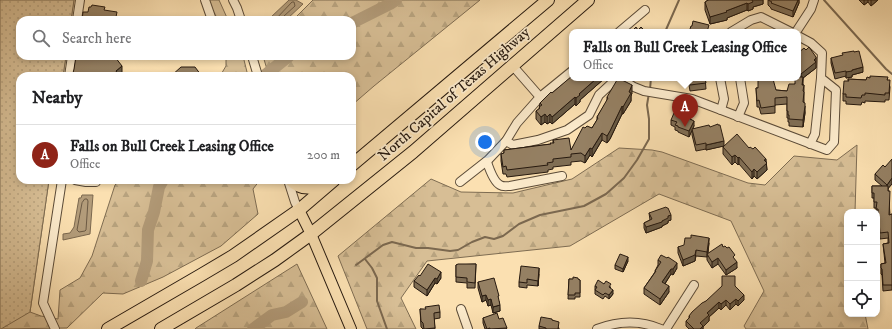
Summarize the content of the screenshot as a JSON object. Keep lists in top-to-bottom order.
{
  "streets": {
    "highway": ["North Capital of Texas Highway"]
  },
  "page": {
    "search": "Search here",
    "popup": ["Falls on Bull Creek Leasing Office", "Office"],
    "heading": "Nearby",
    "pins": "A",
    "list": [
      {
        "mark": "A",
        "name": "Falls on Bull Creek Leasing Office",
        "note": "Office",
        "value": "200 m"
      }
    ],
    "map_buttons": ["+", "−"]
  }
}
